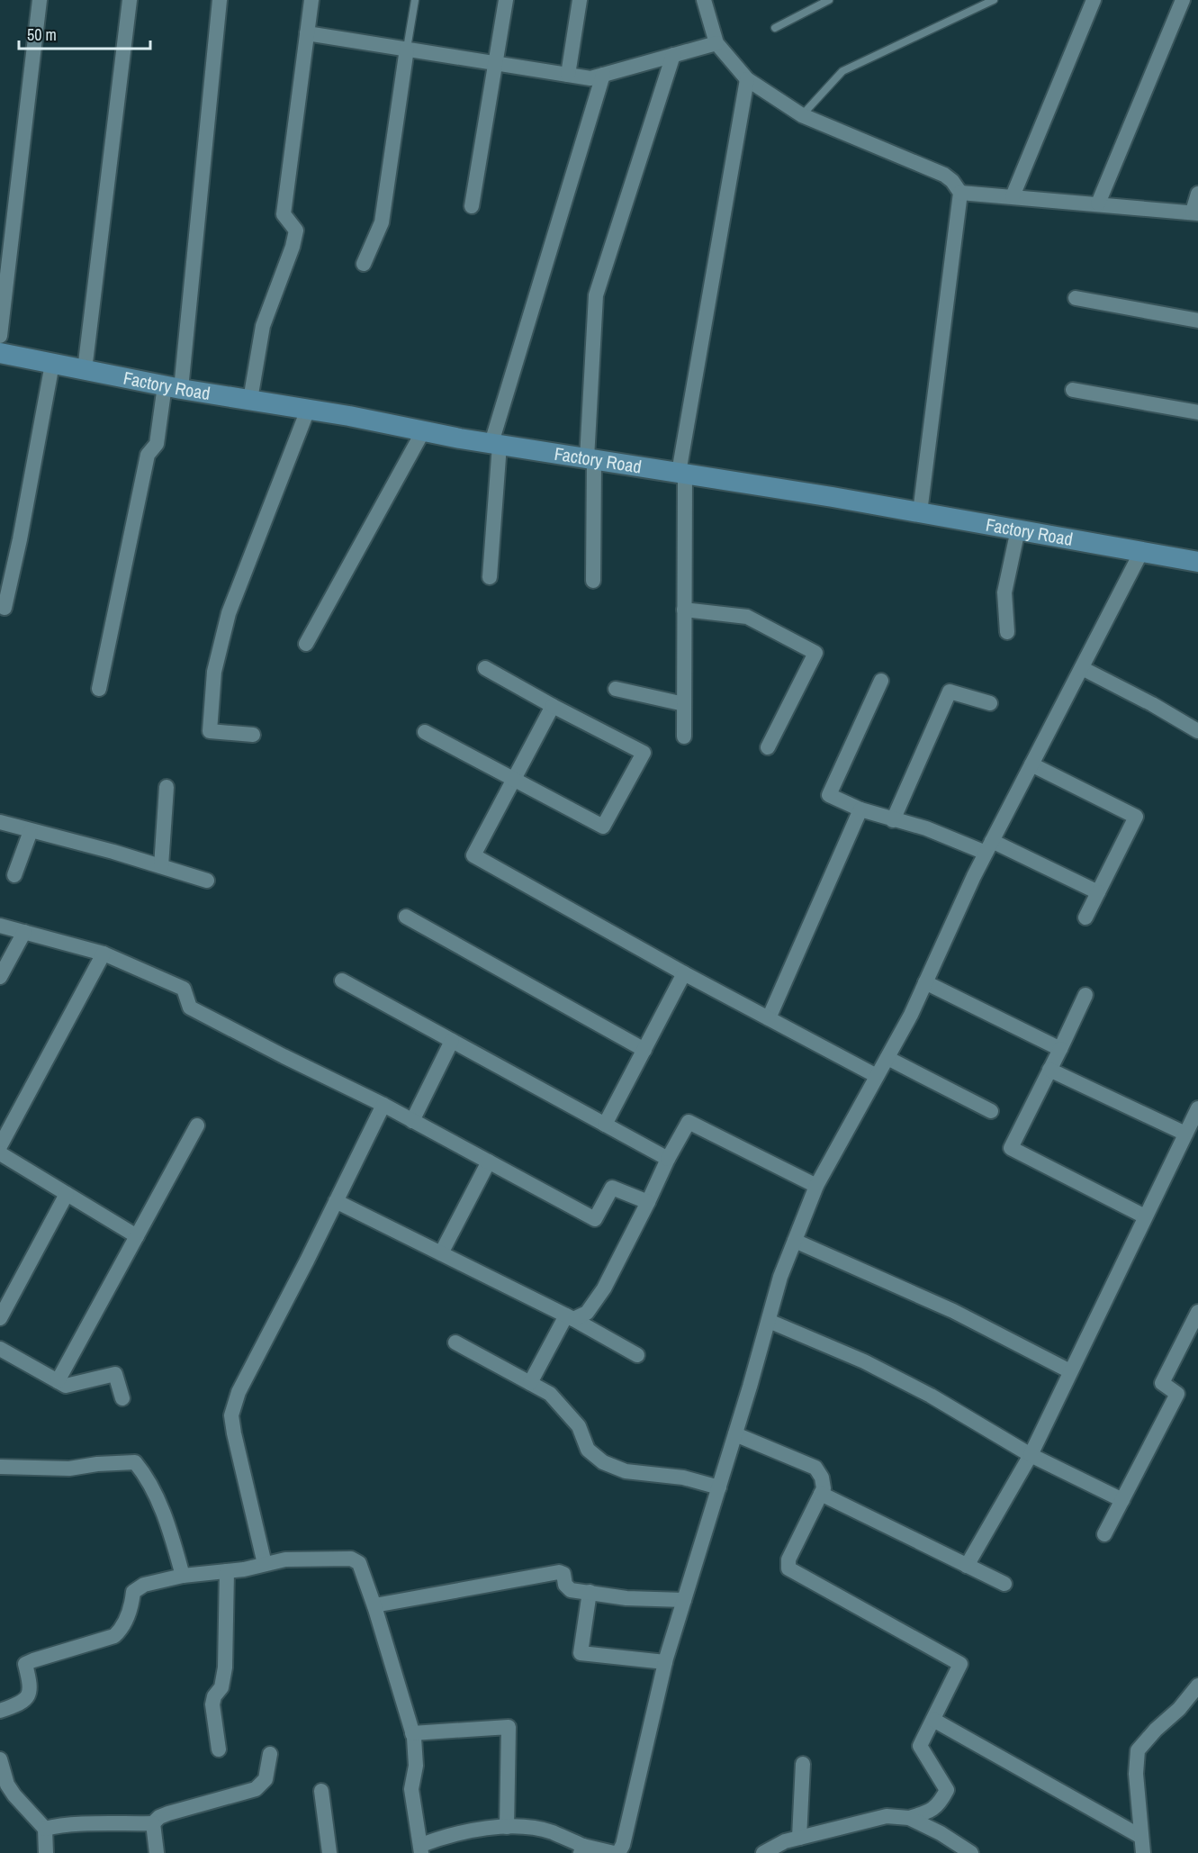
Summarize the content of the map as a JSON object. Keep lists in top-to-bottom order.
{
  "streets": {
    "main road": ["Factory Road"]
  },
  "scale_bar": "50 m"
}
